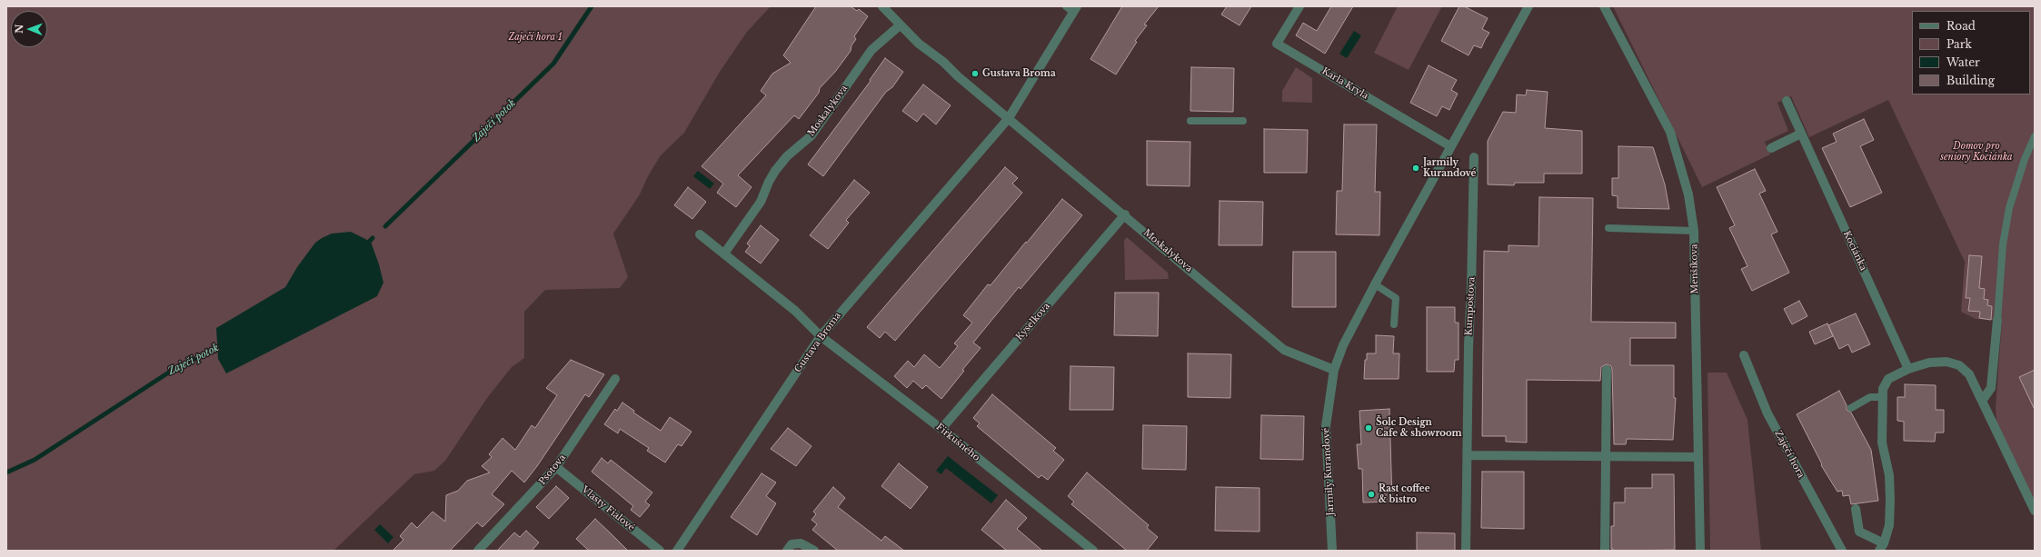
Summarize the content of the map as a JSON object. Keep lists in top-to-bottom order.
{
  "streets": {
    "street": [
      "Karla Kryla",
      "Moskalykova",
      "Kociánka",
      "Menšíkova",
      "Kumpoštova",
      "Kyselkova",
      "Gustava Broma",
      "Firkušného",
      "Zaječí hora",
      "Psotova",
      "Jarmily Kurandové",
      "Vlasty Fialové"
    ]
  },
  "crossings": [
    ["Karla Kryla", "Jarmily Kurandové"],
    ["Moskalykova", "Kyselkova"],
    ["Moskalykova", "Gustava Broma"],
    ["Moskalykova", "Jarmily Kurandové"],
    ["Kyselkova", "Firkušného"],
    ["Gustava Broma", "Firkušného"],
    ["Psotova", "Vlasty Fialové"]
  ],
  "water": ["Zaječí potok"],
  "parks": ["Zaječí hora 1", "Domov pro seniory Kociánka"],
  "places": [
    "Gustava Broma",
    "Jarmily Kurandové",
    "Šolc Design Cafe & showroom",
    "Rast coffee & bistro"
  ],
  "legend": [
    "Road",
    "Park",
    "Water",
    "Building"
  ],
  "north": "left"
}
